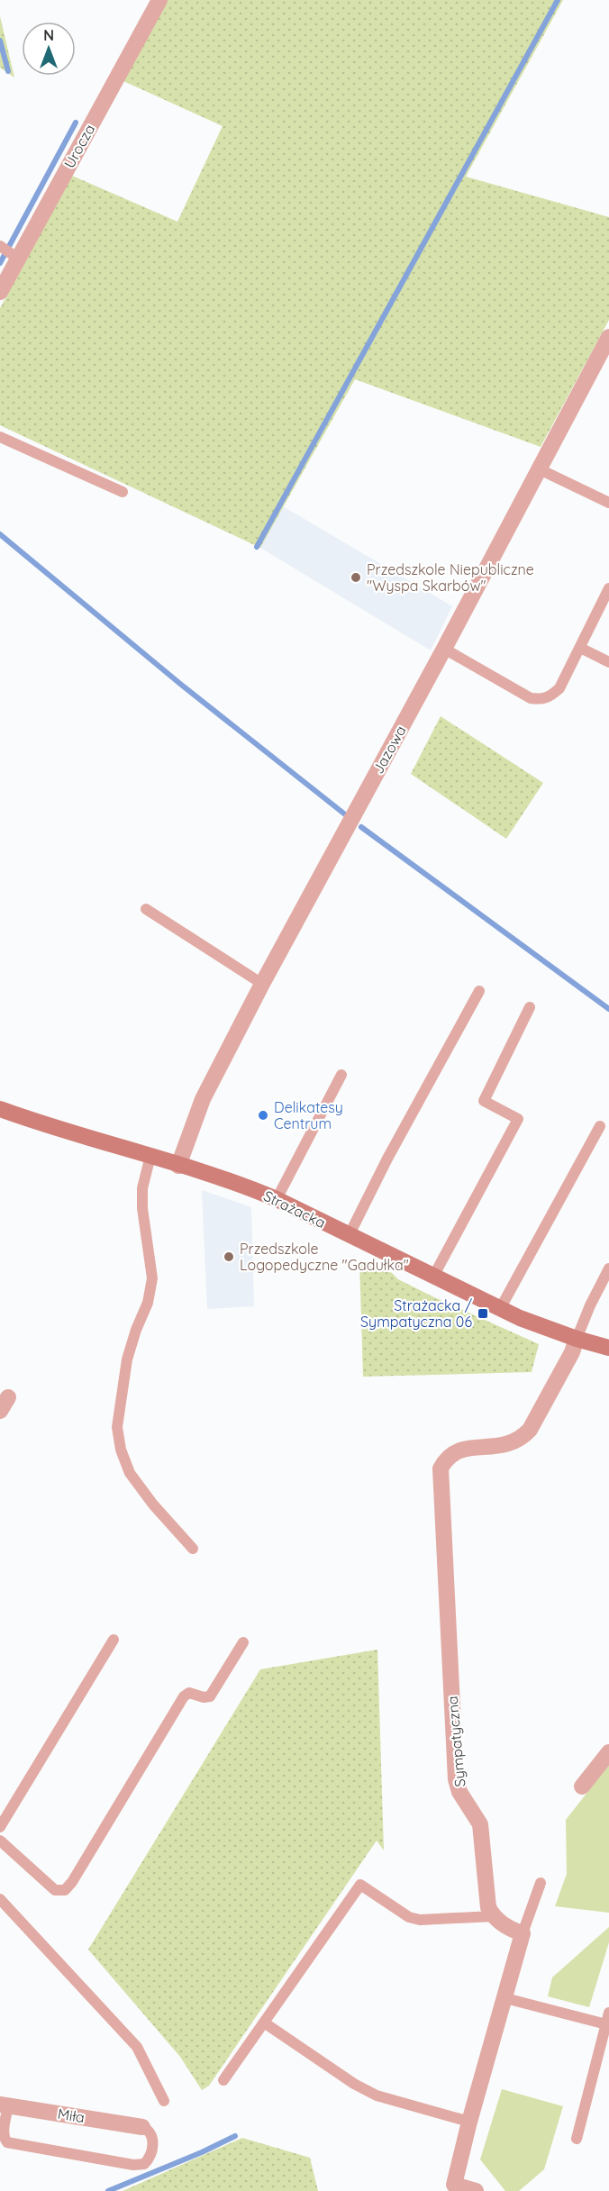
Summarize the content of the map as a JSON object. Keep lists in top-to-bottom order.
{
  "streets": {
    "street": [
      "Urocza",
      "Jazowa",
      "Strażacka",
      "Sympatyczna",
      "Miła"
    ]
  },
  "crossings": [
    ["Jazowa", "Strażacka"],
    ["Strażacka", "Sympatyczna"]
  ],
  "places": {
    "other": ["Przedszkole Niepubliczne \"Wyspa Skarbów\"", "Delikatesy Centrum", "Przedszkole Logopedyczne \"Gadułka\""],
    "transit": ["Strażacka / Sympatyczna 06"]
  },
  "north": "top"
}
